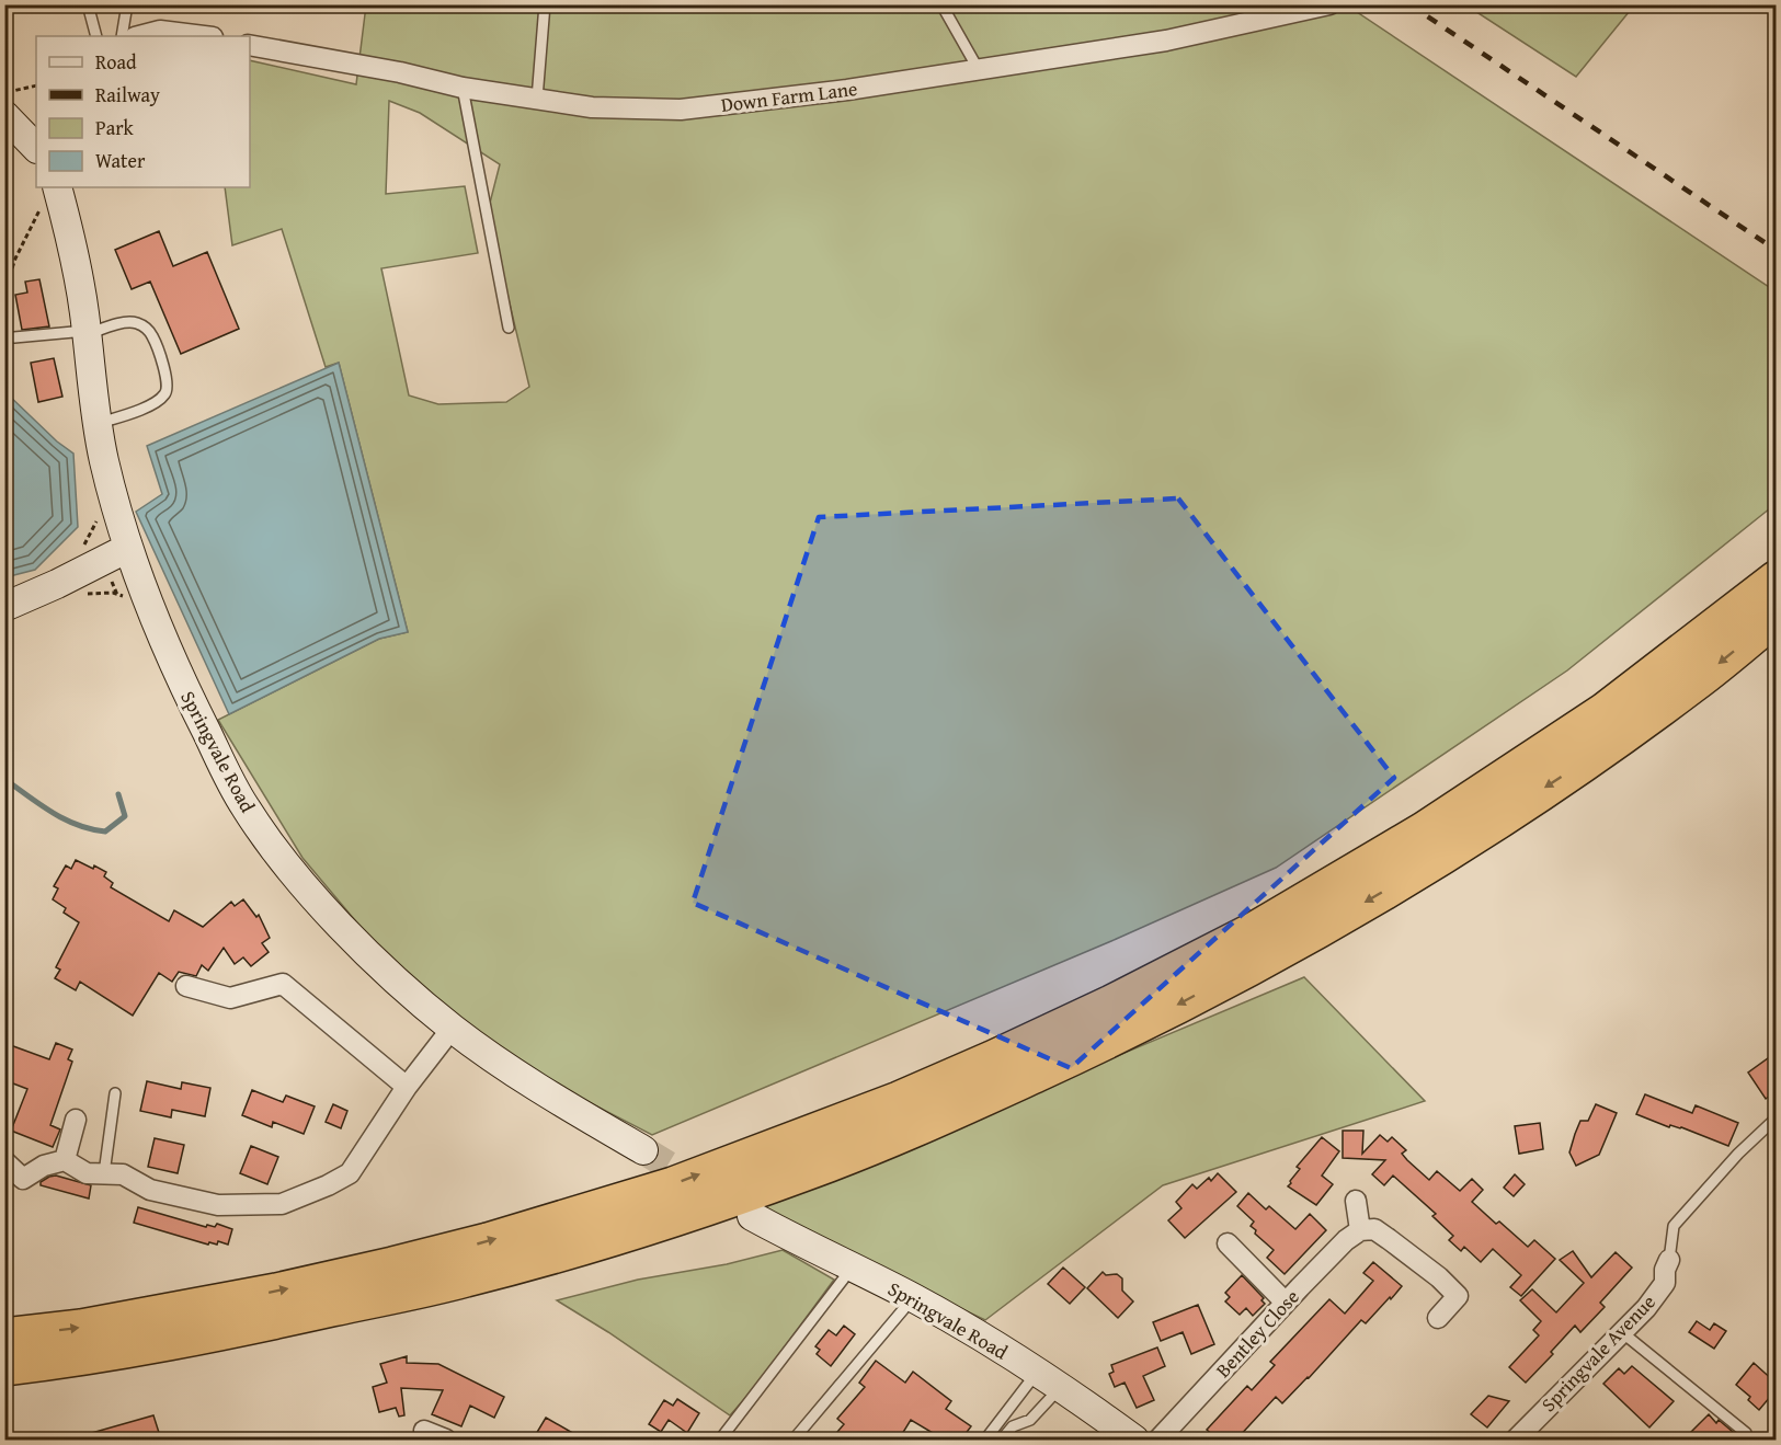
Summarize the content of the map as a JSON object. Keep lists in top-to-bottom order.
{
  "streets": {
    "street": [
      "Down Farm Lane",
      "Springvale Road",
      "Bentley Close",
      "Springvale Avenue"
    ]
  },
  "legend": [
    "Road",
    "Railway",
    "Park",
    "Water"
  ]
}
